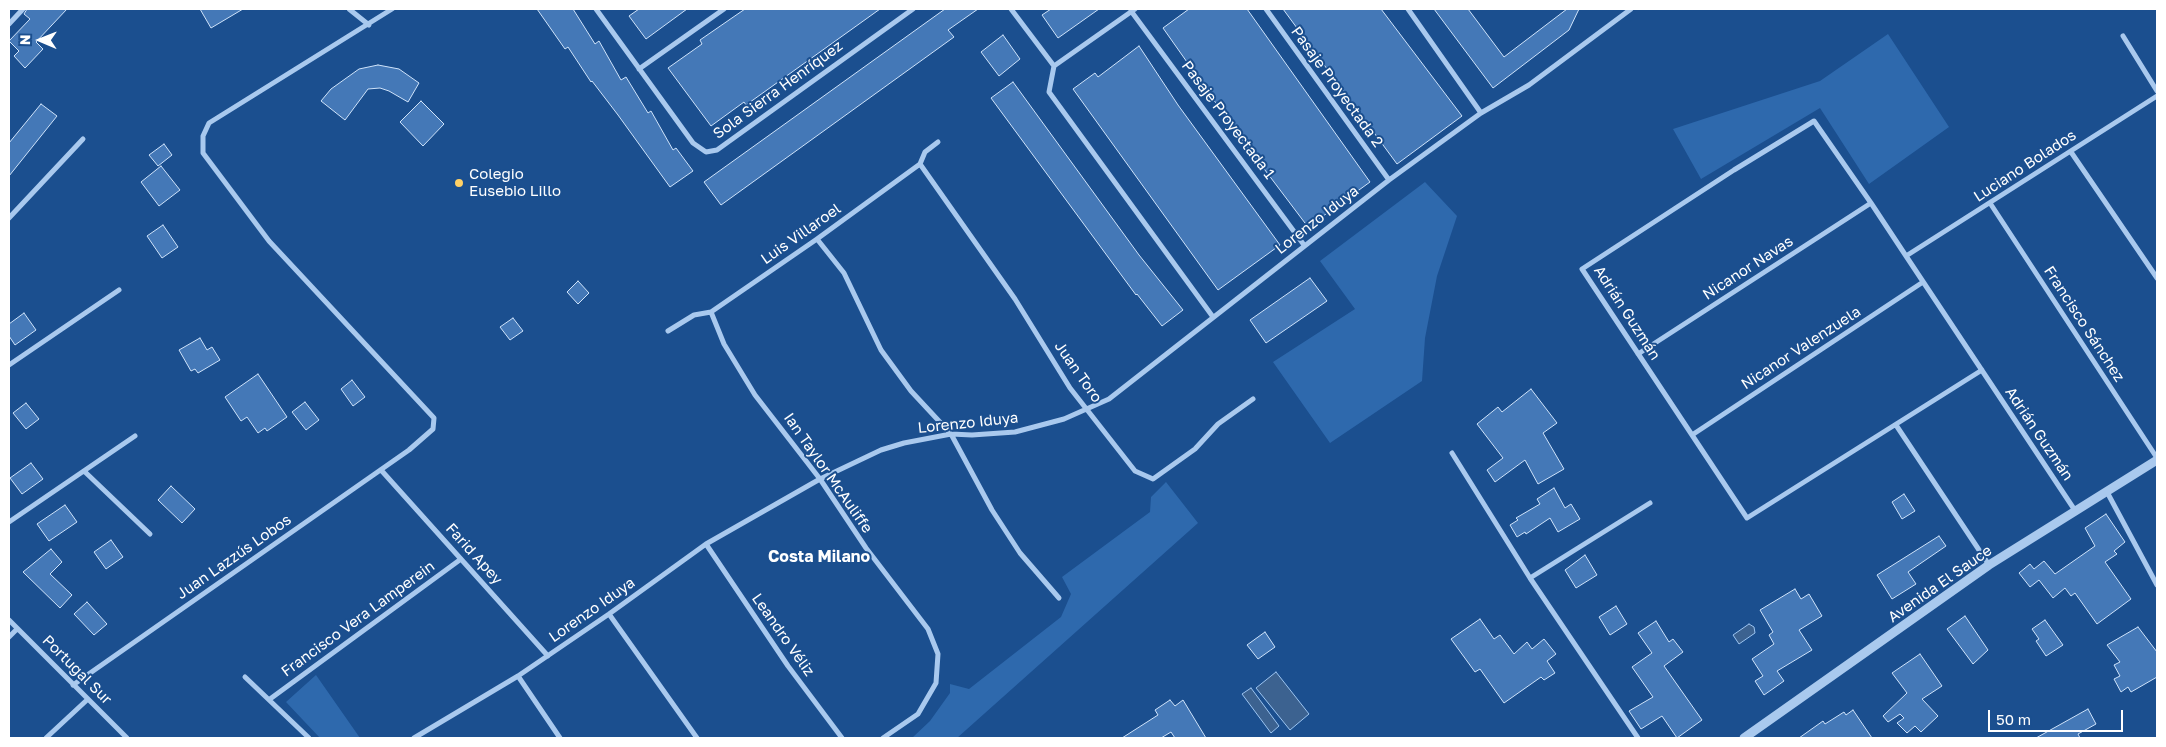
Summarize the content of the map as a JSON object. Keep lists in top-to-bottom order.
{
  "streets": {
    "street": [
      "Pasaje Proyectada 2",
      "Sola Sierra Henríquez",
      "Pasaje Proyectada 1",
      "Luciano Bolados",
      "Lorenzo Iduya",
      "Luis Villaroel",
      "Nicanor Navas",
      "Adrián Guzmán",
      "Francisco Sánchez",
      "Nicanor Valenzuela",
      "Juan Toro",
      "Ian Taylor McAuliffe",
      "Farid Apey",
      "Juan Lazzús Lobos",
      "Avenida El Sauce",
      "Francisco Vera Lamperein",
      "Leandro Véliz",
      "Portugal Sur"
    ]
  },
  "crossings": [
    ["Pasaje Proyectada 2", "Lorenzo Iduya"],
    ["Pasaje Proyectada 1", "Lorenzo Iduya"],
    ["Luciano Bolados", "Adrián Guzmán"],
    ["Luciano Bolados", "Francisco Sánchez"],
    ["Lorenzo Iduya", "Juan Toro"],
    ["Lorenzo Iduya", "Ian Taylor McAuliffe"],
    ["Lorenzo Iduya", "Farid Apey"],
    ["Lorenzo Iduya", "Leandro Véliz"],
    ["Luis Villaroel", "Juan Toro"],
    ["Luis Villaroel", "Ian Taylor McAuliffe"],
    ["Nicanor Navas", "Adrián Guzmán"],
    ["Adrián Guzmán", "Nicanor Valenzuela"],
    ["Adrián Guzmán", "Avenida El Sauce"],
    ["Francisco Sánchez", "Avenida El Sauce"],
    ["Farid Apey", "Juan Lazzús Lobos"],
    ["Farid Apey", "Francisco Vera Lamperein"],
    ["Juan Lazzús Lobos", "Portugal Sur"]
  ],
  "districts": ["Costa Milano"],
  "places": ["Colegio Eusebio Lillo"],
  "scale_bar": "50 m",
  "north": "left"
}
